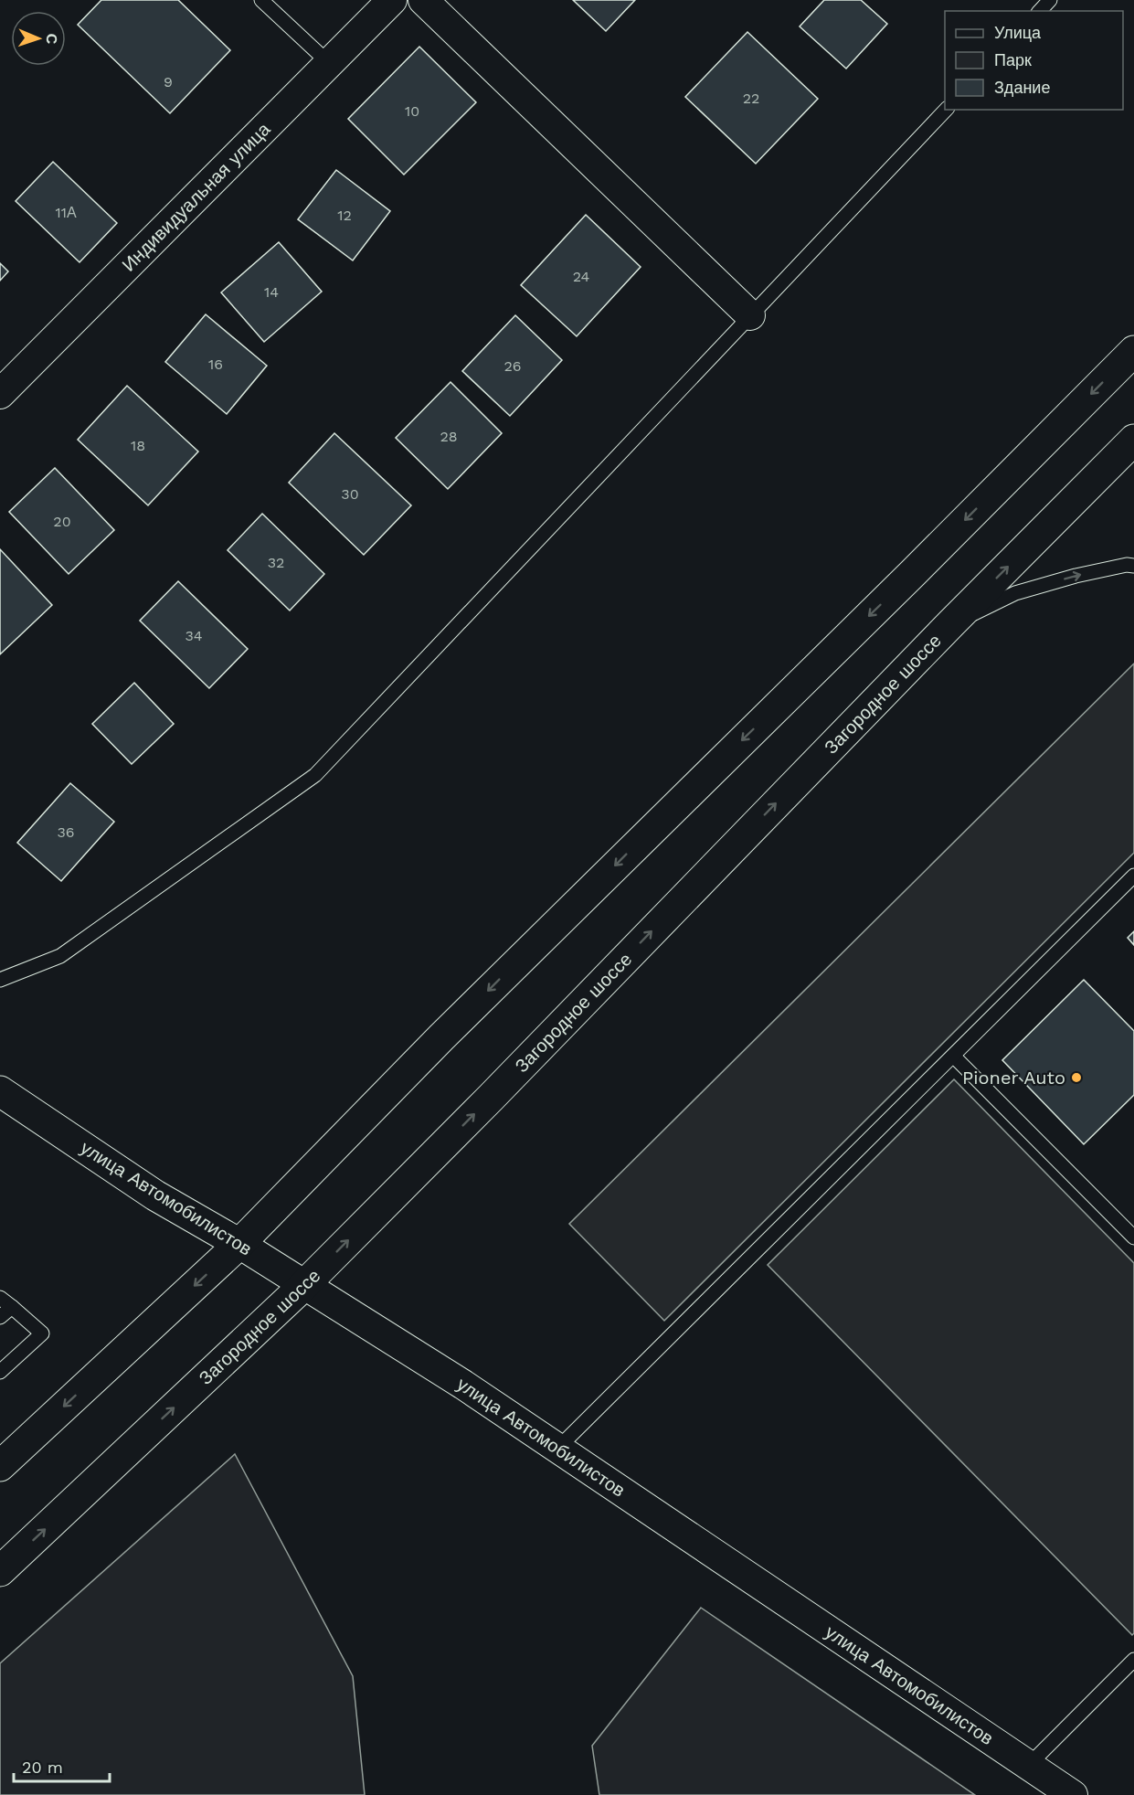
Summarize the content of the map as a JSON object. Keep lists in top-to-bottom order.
{
  "streets": {
    "main road": ["Загородное шоссе", "улица Автомобилистов"],
    "street": ["Индивидуальная улица"]
  },
  "crossings": [
    ["Загородное шоссе", "улица Автомобилистов"]
  ],
  "places": ["Pioner Auto"],
  "house_numbers": [
    "9",
    "22",
    "10",
    "11А",
    "12",
    "24",
    "14",
    "16",
    "26",
    "28",
    "18",
    "30",
    "20",
    "32",
    "34",
    "36"
  ],
  "legend": ["Улица", "Парк", "Здание"],
  "scale_bar": "20 m",
  "north": "right"
}
